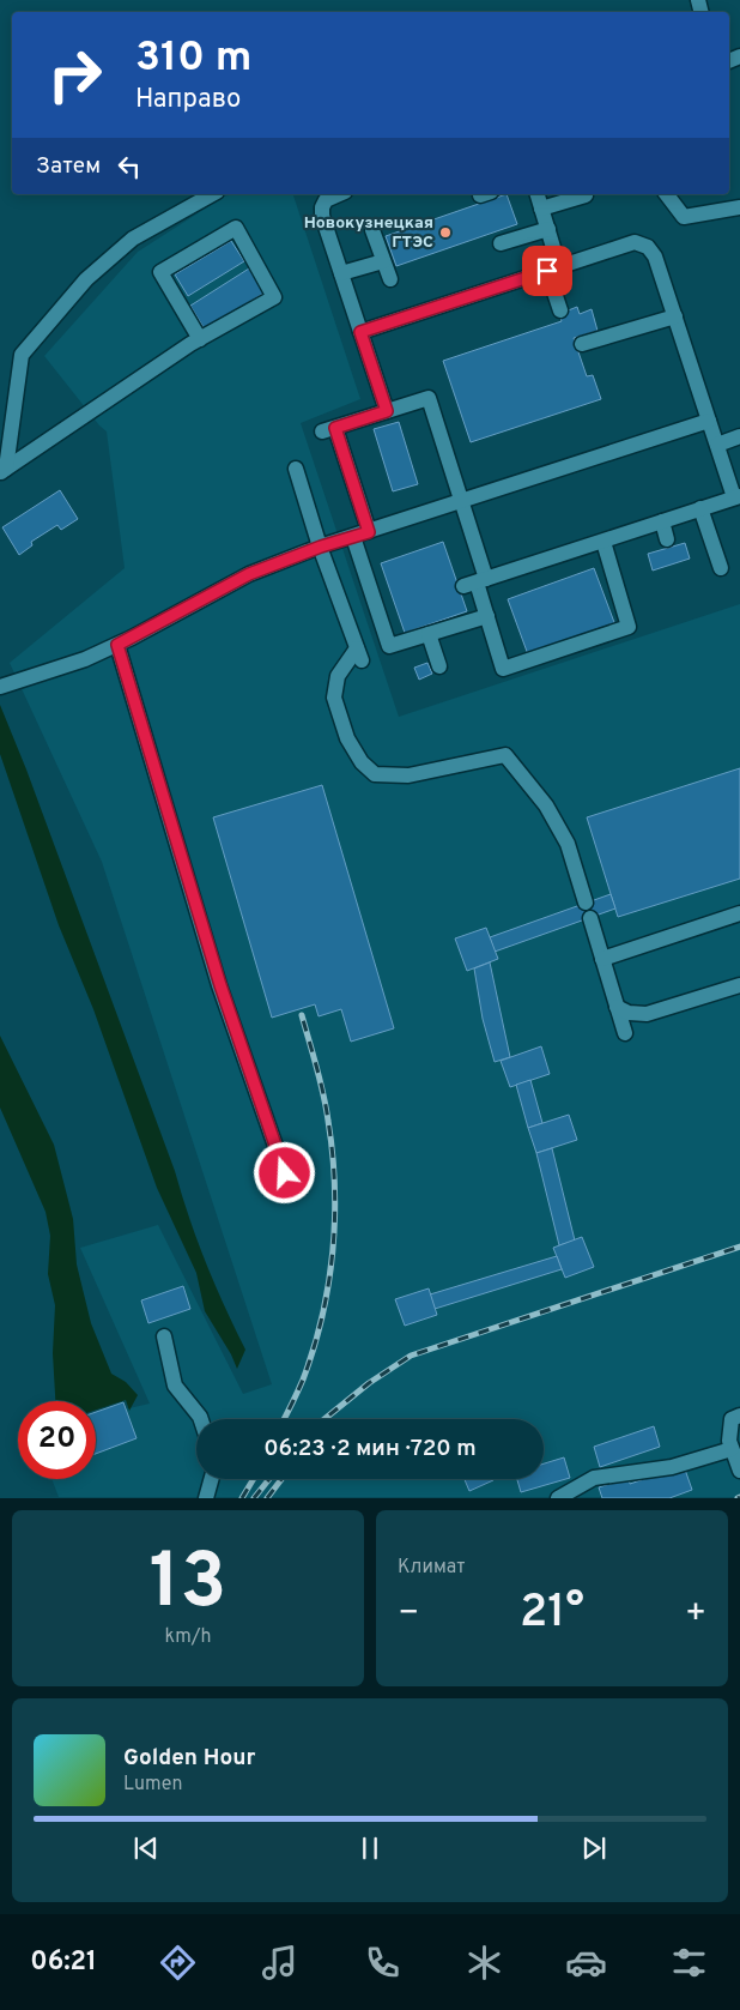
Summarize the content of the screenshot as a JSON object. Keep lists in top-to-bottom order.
{
  "places": ["Новокузнецкая ГТЭС"],
  "page": {
    "turn": ["310 m", "Направо"],
    "then": "Затем",
    "limit": "20",
    "trip": "06:23 · 2 мин · 720 m",
    "tile": [
      ["13", "km/h"],
      "Климат"
    ],
    "heat": ["−", "21°", "+"],
    "song": ["Golden Hour", "Lumen"],
    "tabs": "06:21"
  }
}
